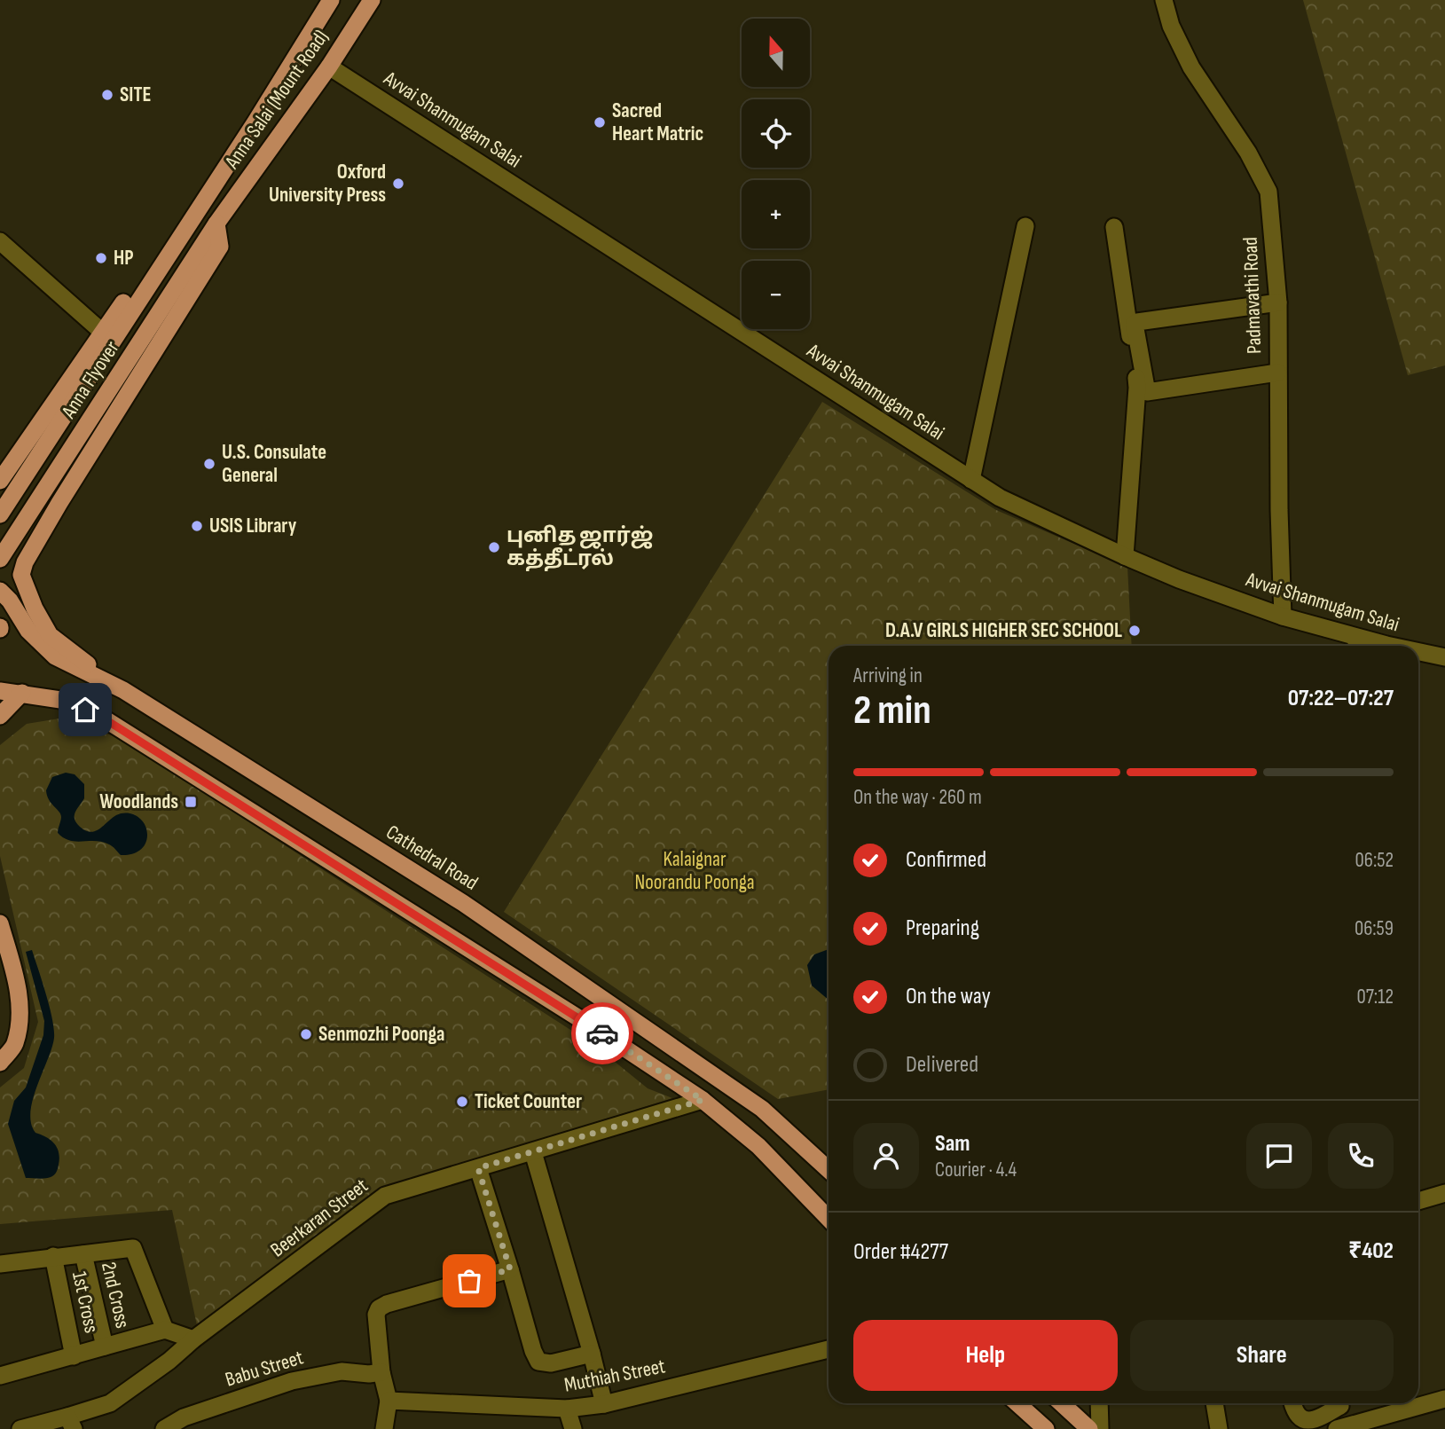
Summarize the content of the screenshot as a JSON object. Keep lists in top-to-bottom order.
{
  "streets": {
    "main road": ["Anna Salai (Mount Road)", "Anna Flyover", "Cathedral Road"],
    "street": [
      "Avvai Shanmugam Salai",
      "Padmavathi Road",
      "Beerkaran Street",
      "2nd Cross",
      "1st Cross",
      "Babu Street",
      "Muthiah Street"
    ]
  },
  "crossings": [
    ["Anna Salai (Mount Road)", "Avvai Shanmugam Salai"],
    ["Anna Salai (Mount Road)", "Anna Flyover"],
    ["Avvai Shanmugam Salai", "Padmavathi Road"]
  ],
  "parks": ["Kalaignar Noorandu Poonga"],
  "places": {
    "other": [
      "SITE",
      "Sacred Heart Matric",
      "Oxford University Press",
      "HP",
      "U.S. Consulate General",
      "USIS Library",
      "புனித ஜார்ஜ் கத்தீட்ரல்",
      "D.A.V GIRLS HIGHER SEC SCHOOL",
      "Senmozhi Poonga",
      "Ticket Counter"
    ],
    "transit": ["Woodlands"]
  },
  "north": "top",
  "page": {
    "map_buttons": ["+", "−"],
    "heading": ["2 min", "Arriving in", "07:22–07:27"],
    "panel": [
      "Sam",
      "Courier · 4.4",
      "Order #4277",
      "₹402"
    ],
    "bar": "On the way · 260 m",
    "list": [
      ["Confirmed", "06:52"],
      ["Preparing", "06:59"],
      ["On the way", "07:12"],
      "Delivered"
    ],
    "buttons": ["Help", "Share"]
  }
}
